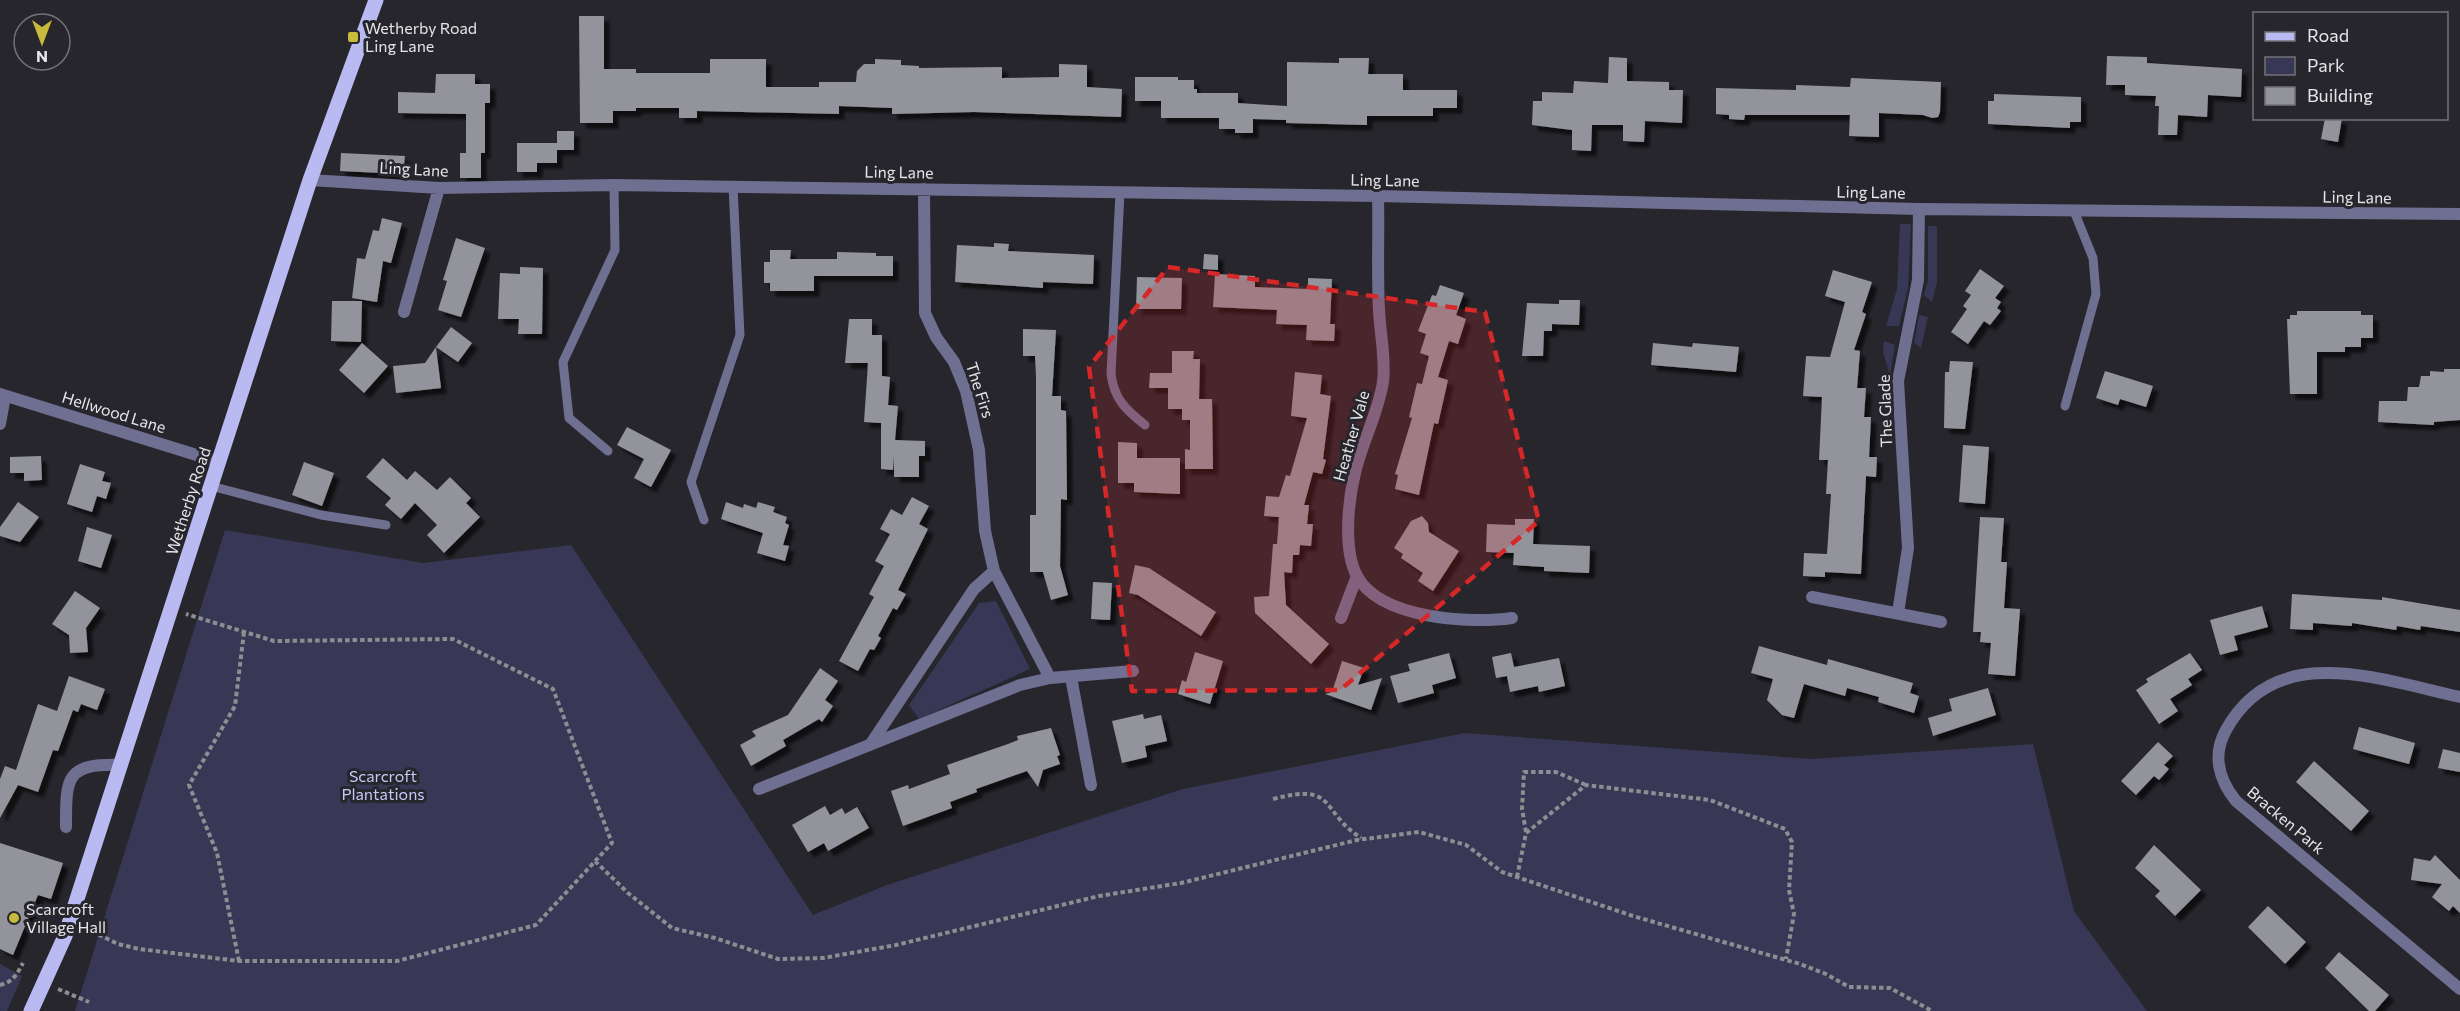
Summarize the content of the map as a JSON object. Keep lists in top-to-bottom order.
{
  "streets": {
    "main road": ["Wetherby Road"],
    "street": [
      "Ling Lane",
      "The Firs",
      "The Glade",
      "Hellwood Lane",
      "Heather Vale",
      "Bracken Park"
    ]
  },
  "crossings": [
    ["Ling Lane", "The Firs"],
    ["Ling Lane", "The Glade"],
    ["Ling Lane", "Heather Vale"],
    ["Ling Lane", "Wetherby Road"],
    ["Hellwood Lane", "Wetherby Road"]
  ],
  "parks": ["Scarcroft Plantations"],
  "places": {
    "transit": ["Wetherby Road Ling Lane"],
    "other": ["Scarcroft Village Hall"]
  },
  "legend": ["Road", "Park", "Building"],
  "north": "bottom"
}
